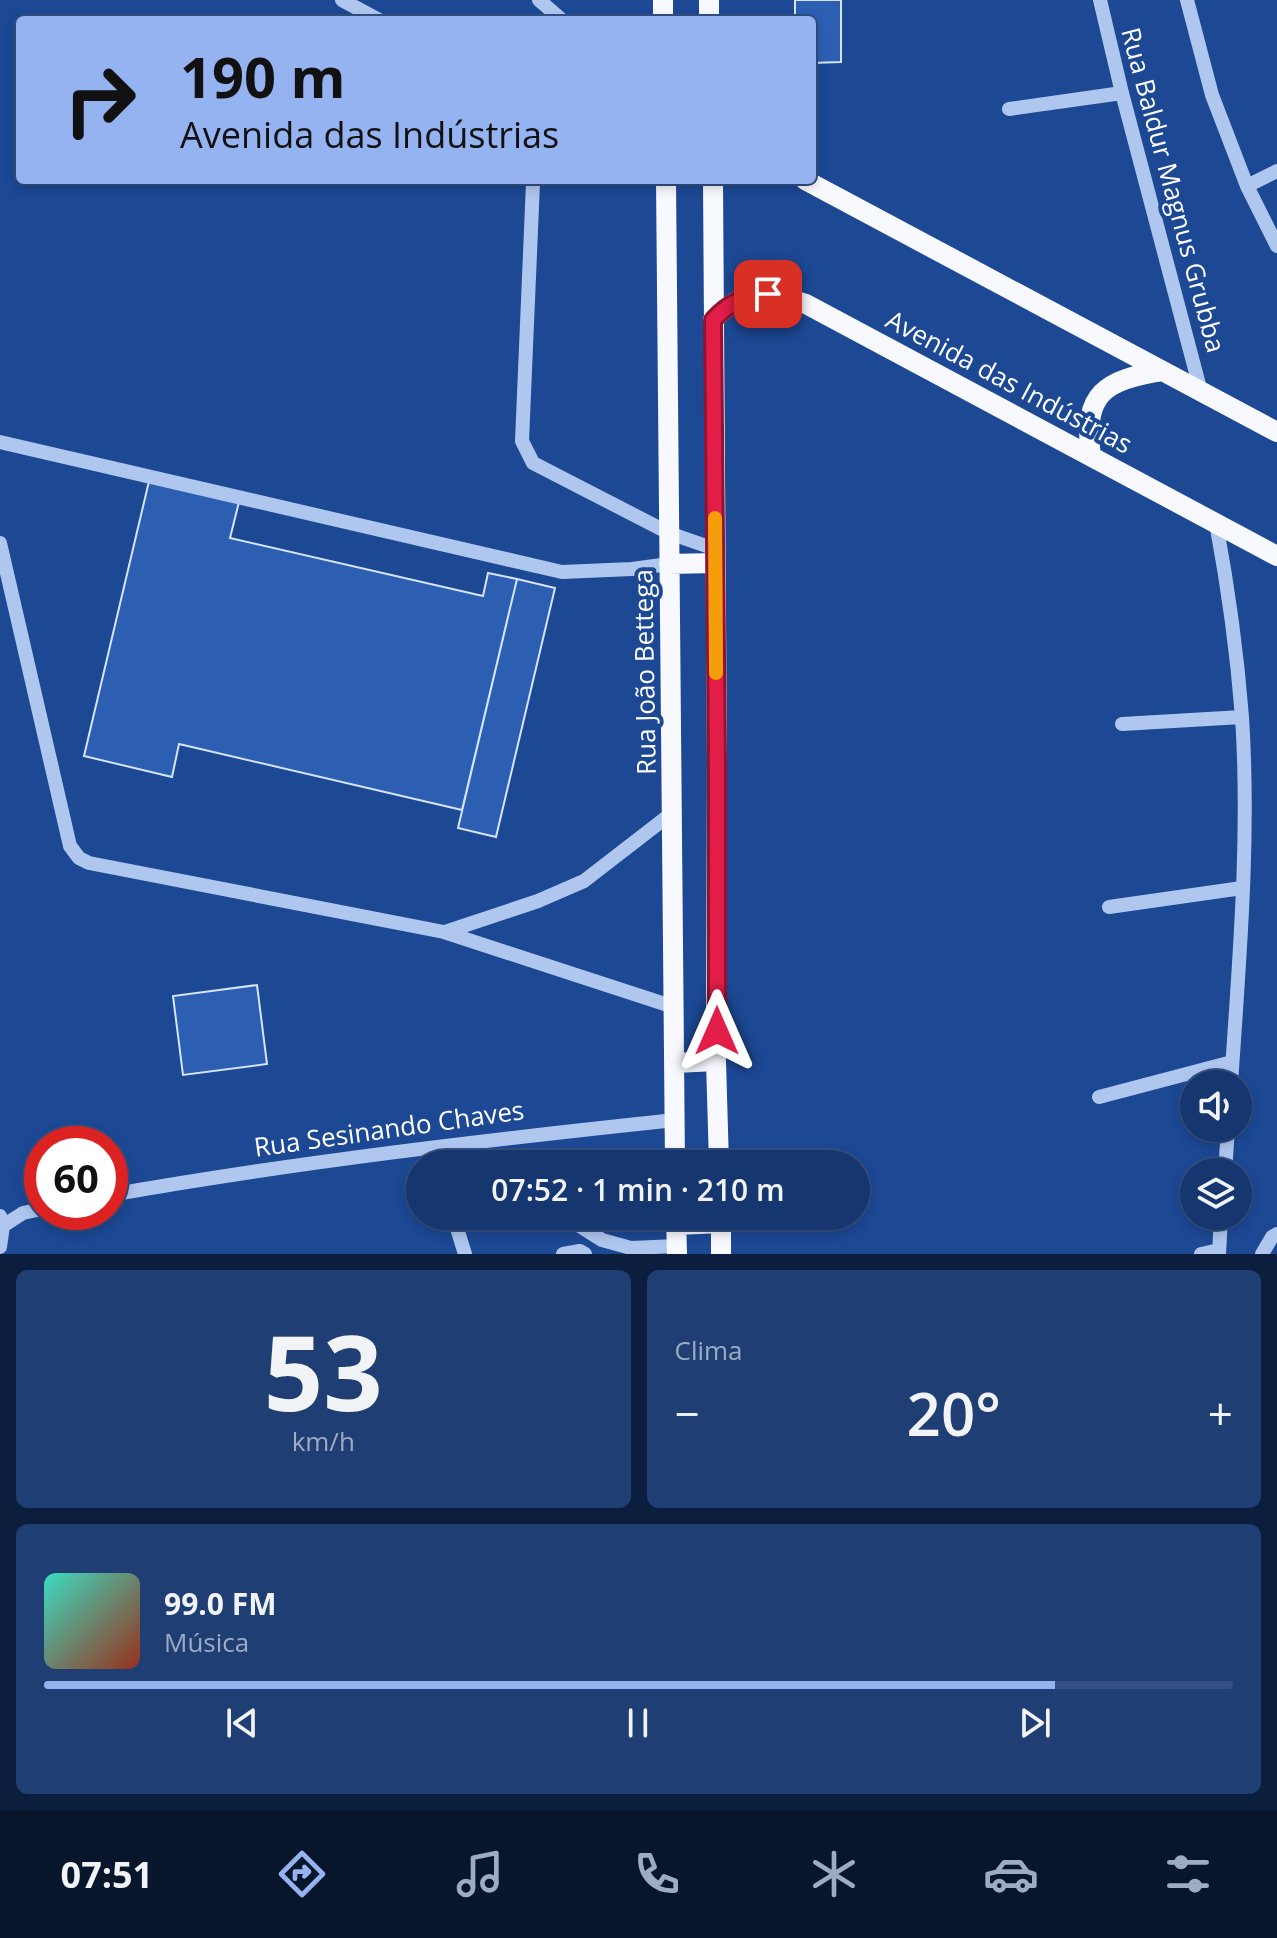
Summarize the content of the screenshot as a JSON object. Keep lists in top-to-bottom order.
{
  "streets": {
    "main road": ["Avenida das Indústrias", "Rua João Bettega"],
    "street": ["Rua Baldur Magnus Grubba", "Rua Sesinando Chaves"]
  },
  "crossings": [
    ["Rua João Bettega", "Rua Sesinando Chaves"]
  ],
  "page": {
    "turn": ["190 m", "Avenida das Indústrias"],
    "limit": "60",
    "trip": "07:52 · 1 min · 210 m",
    "tile": [
      ["53", "km/h"],
      "Clima"
    ],
    "heat": ["−", "20°", "+"],
    "song": ["99.0 FM", "Música"],
    "tabs": "07:51"
  }
}
